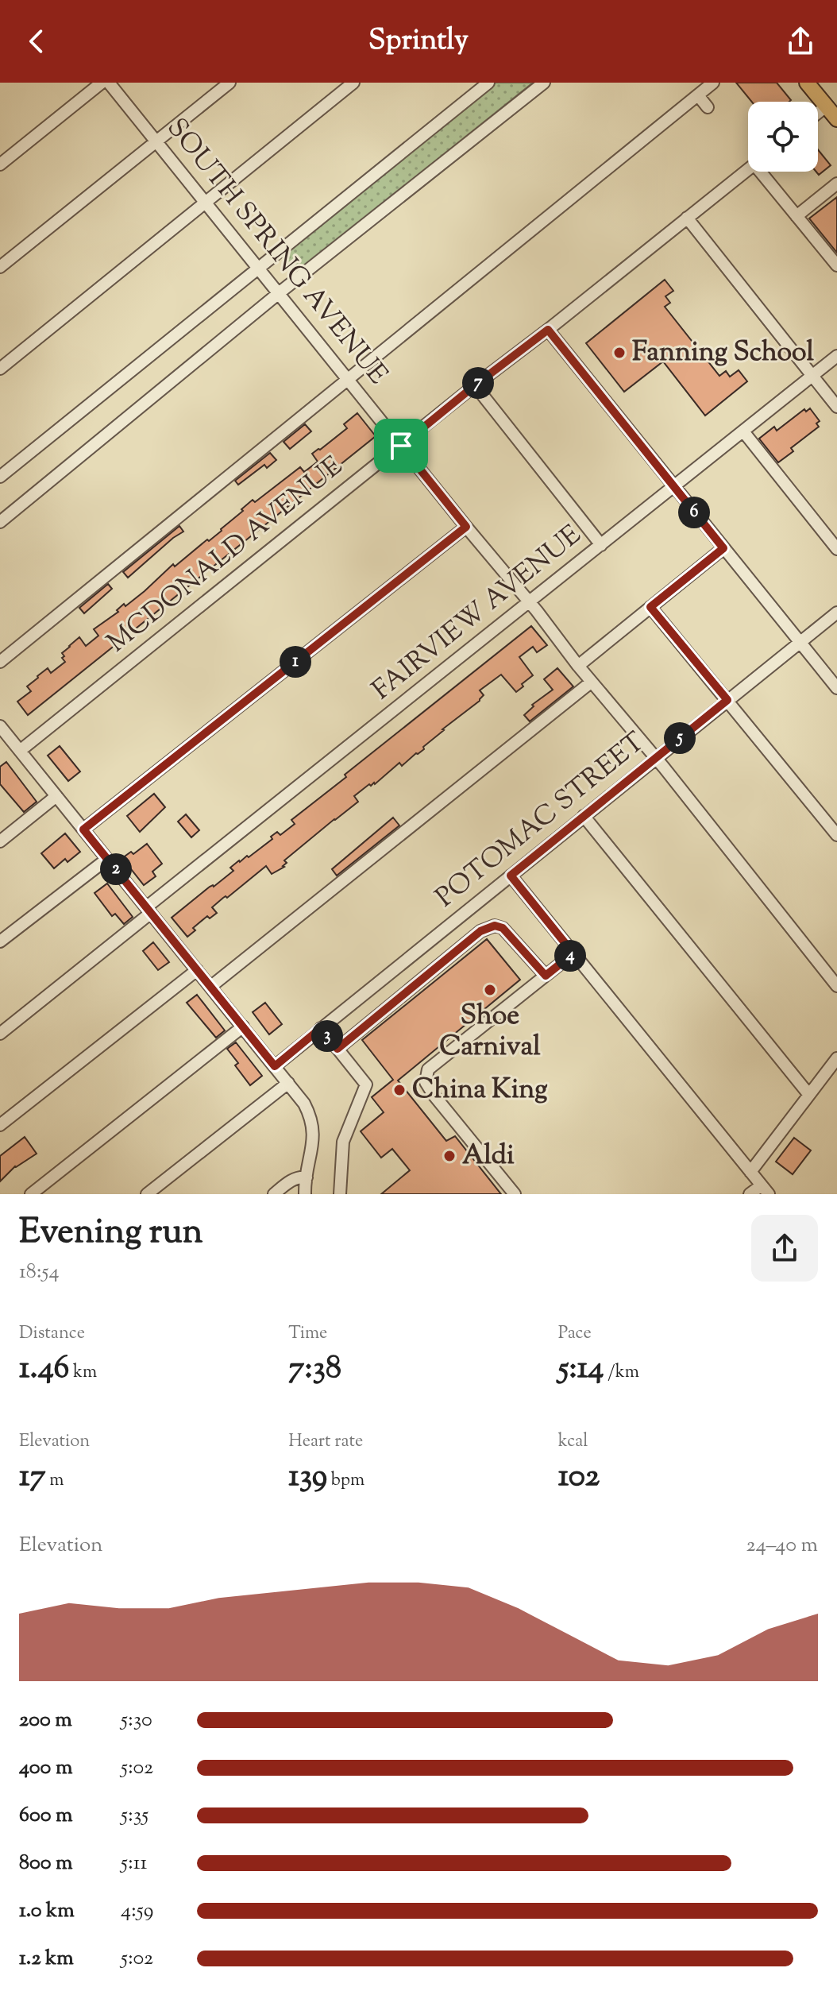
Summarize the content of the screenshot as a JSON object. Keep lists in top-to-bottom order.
{
  "streets": {
    "street": [
      "SOUTH SPRING AVENUE",
      "MCDONALD AVENUE",
      "FAIRVIEW AVENUE",
      "POTOMAC STREET"
    ]
  },
  "crossings": [
    ["SOUTH SPRING AVENUE", "MCDONALD AVENUE"],
    ["SOUTH SPRING AVENUE", "FAIRVIEW AVENUE"],
    ["SOUTH SPRING AVENUE", "POTOMAC STREET"]
  ],
  "places": [
    "Fanning School",
    "Shoe Carnival",
    "China King",
    "Aldi"
  ],
  "page": {
    "header": "Sprintly",
    "pins": [
      "7",
      "6",
      "1",
      "5",
      "2",
      "4",
      "3"
    ],
    "heading": ["Evening run", "18:54"],
    "stats": [
      ["Distance", "1.46 km"],
      ["Time", "7:38"],
      ["Pace", "5:14 /km"],
      ["Elevation", "17 m"],
      ["Heart rate", "139 bpm"],
      ["kcal", "102"]
    ],
    "chart": ["Elevation", "24–40 m"],
    "list": [
      {
        "name": "200 m",
        "note": "5:30"
      },
      {
        "name": "400 m",
        "note": "5:02"
      },
      {
        "name": "600 m",
        "note": "5:35"
      },
      {
        "name": "800 m",
        "note": "5:11"
      },
      {
        "name": "1.0 km",
        "note": "4:59"
      },
      {
        "name": "1.2 km",
        "note": "5:02"
      }
    ]
  }
}
